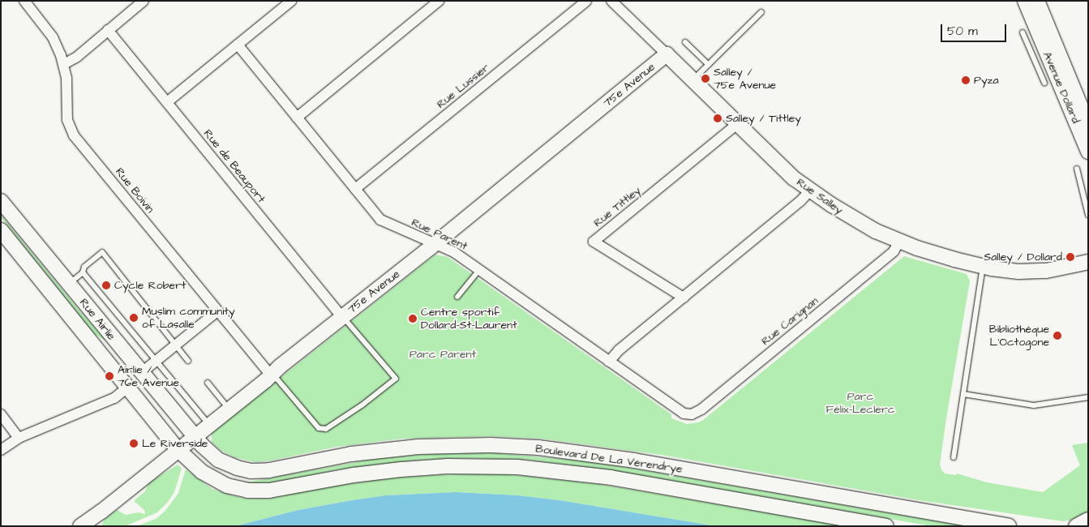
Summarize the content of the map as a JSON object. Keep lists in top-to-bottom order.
{
  "streets": {
    "main road": [
      "75e Avenue",
      "Avenue Dollard",
      "Rue Salley",
      "Rue Airlie",
      "Boulevard De La Vérendrye"
    ],
    "street": [
      "Rue Lussier",
      "Rue de Beauport",
      "Rue Boivin",
      "Rue Tittley",
      "Rue Parent",
      "Rue Carignan"
    ]
  },
  "crossings": [
    ["75e Avenue", "Rue de Beauport"],
    ["75e Avenue", "Rue Boivin"],
    ["75e Avenue", "Rue Salley"],
    ["75e Avenue", "Rue Parent"],
    ["75e Avenue", "Rue Airlie"],
    ["75e Avenue", "Boulevard De La Vérendrye"],
    ["Rue Lussier", "Rue Parent"],
    ["Rue Salley", "Rue Tittley"],
    ["Rue Salley", "Rue Carignan"],
    ["Rue Parent", "Rue Carignan"],
    ["Rue Airlie", "Boulevard De La Vérendrye"]
  ],
  "parks": ["Parc Parent", "Parc Félix-Leclerc"],
  "places": [
    "Salley / 75e Avenue",
    "Pyza",
    "Salley / Tittley",
    "Salley / Dollard",
    "Cycle Robert",
    "Muslim community of Lasalle",
    "Centre sportif Dollard-St-Laurent",
    "Bibliothèque L’Octogone",
    "Airlie / 76e Avenue",
    "Le Riverside"
  ],
  "scale_bar": "50 m"
}
